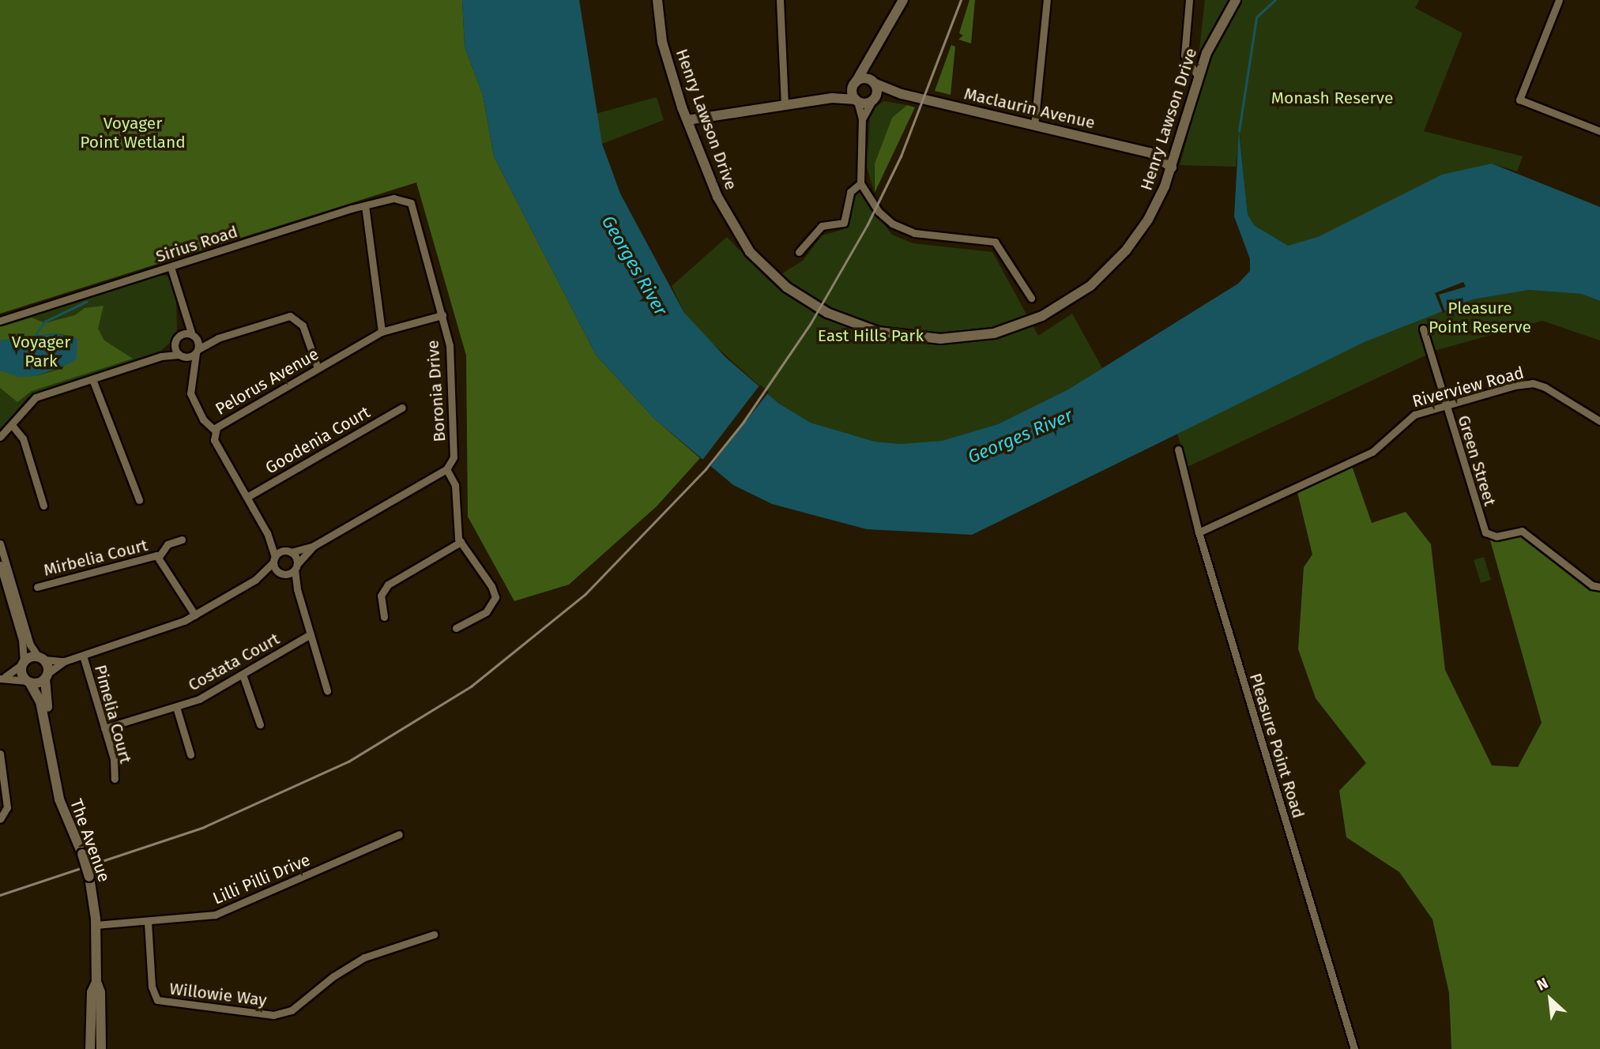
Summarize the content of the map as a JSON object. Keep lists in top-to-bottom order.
{
  "streets": {
    "main road": ["Maclaurin Avenue", "Henry Lawson Drive", "The Avenue"],
    "street": [
      "Sirius Road",
      "Pelorus Avenue",
      "Riverview Road",
      "Boronia Drive",
      "Goodenia Court",
      "Green Street",
      "Mirbelia Court",
      "Costata Court",
      "Pimelia Court",
      "Pleasure Point Road",
      "Lilli Pilli Drive",
      "Willowie Way"
    ]
  },
  "crossings": [
    ["Maclaurin Avenue", "Henry Lawson Drive"],
    ["Sirius Road", "Boronia Drive"],
    ["Pelorus Avenue", "Boronia Drive"],
    ["Pelorus Avenue", "Goodenia Court"],
    ["Riverview Road", "Green Street"],
    ["Riverview Road", "Pleasure Point Road"],
    ["Costata Court", "Pimelia Court"],
    ["The Avenue", "Lilli Pilli Drive"],
    ["Lilli Pilli Drive", "Willowie Way"]
  ],
  "water": ["Georges River"],
  "parks": [
    "Monash Reserve",
    "Voyager Point Wetland",
    "Pleasure Point Reserve",
    "East Hills Park",
    "Voyager Park"
  ],
  "north": "top left"
}
